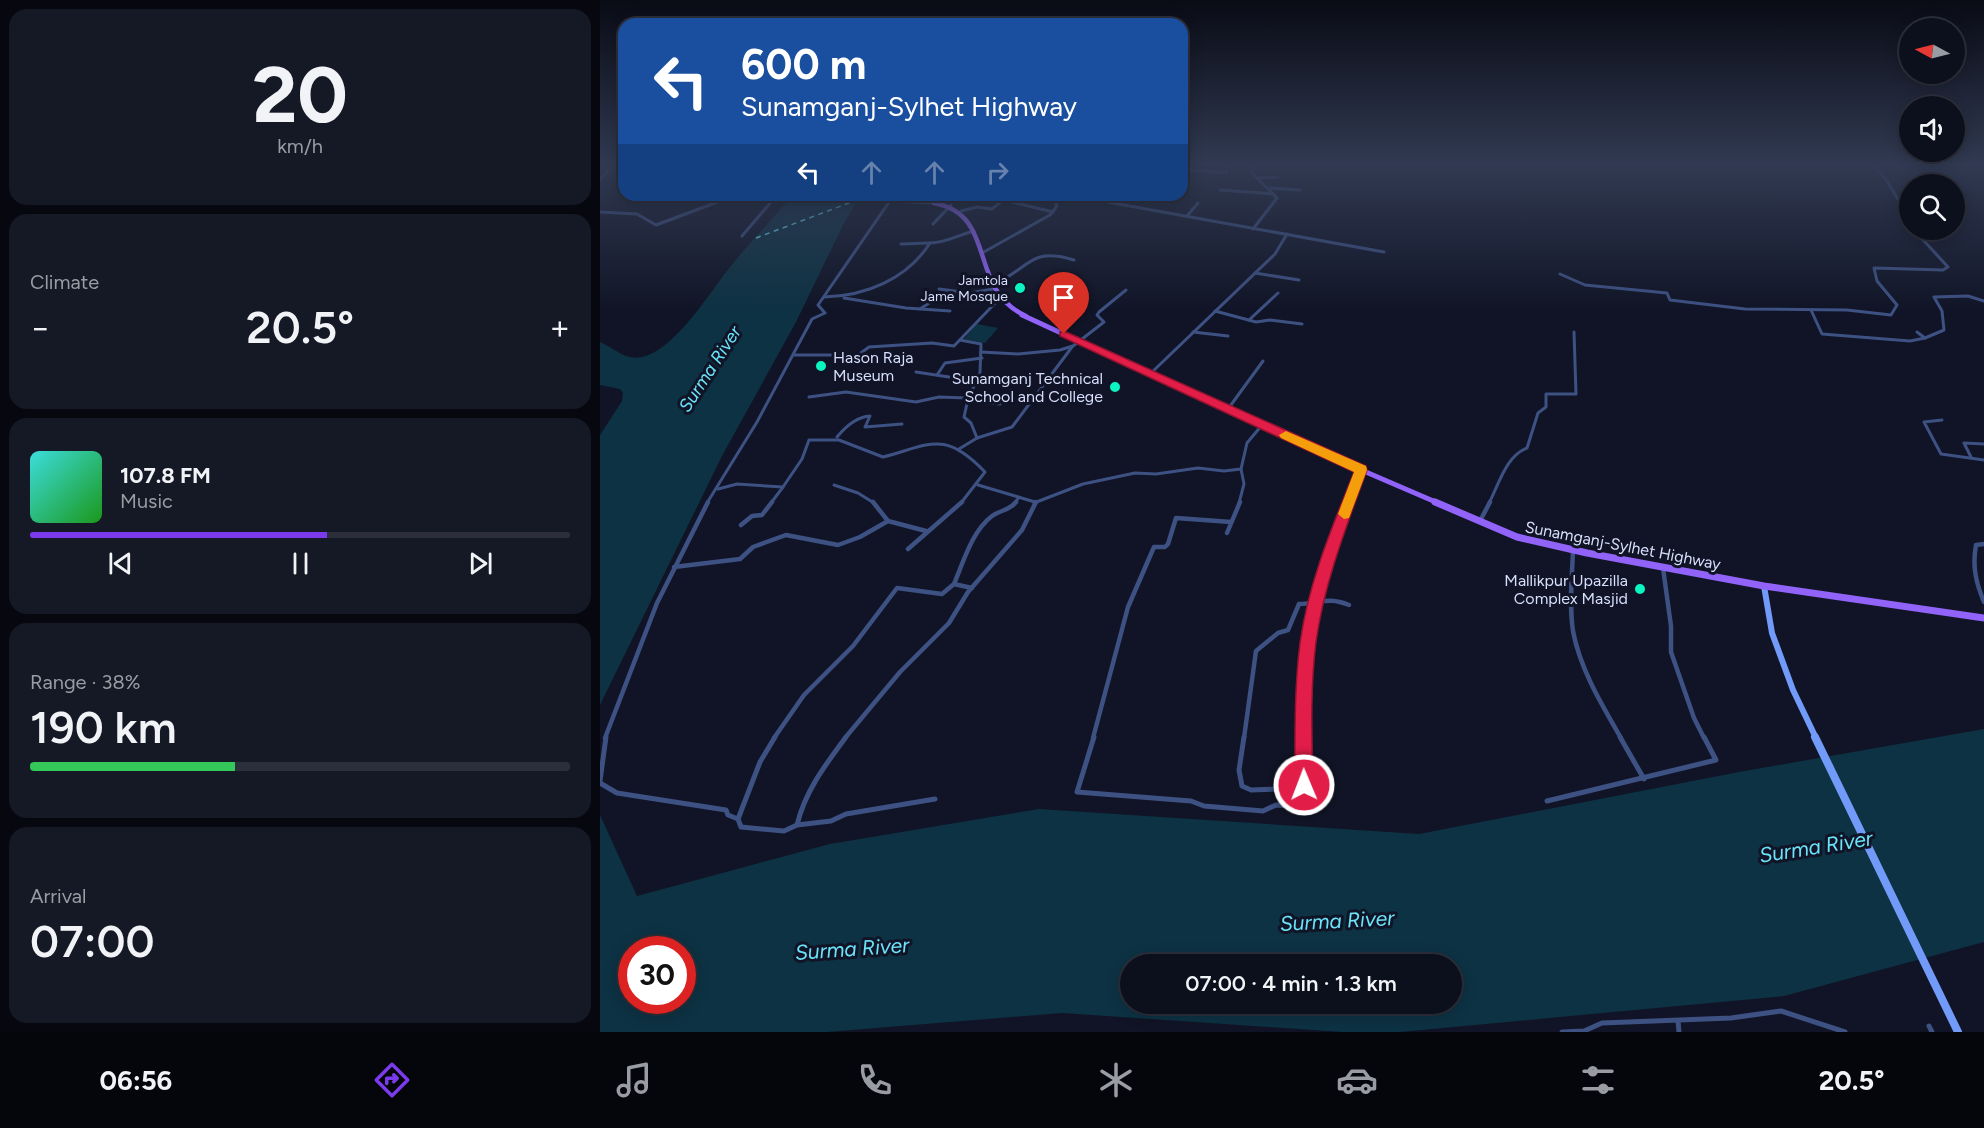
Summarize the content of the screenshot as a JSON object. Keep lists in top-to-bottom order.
{
  "streets": {
    "main road": ["Sunamganj-Sylhet Highway"]
  },
  "water": ["Surma River"],
  "places": [
    "Jamtola Jame Mosque",
    "Hason Raja Museum",
    "Sunamganj Technical School and College",
    "Mallikpur Upazilla Complex Masjid"
  ],
  "north": "left",
  "page": {
    "tile": [
      ["20", "km/h"],
      "Climate",
      ["Range · 38%", "190 km"],
      ["Arrival", "07:00"]
    ],
    "turn": ["600 m", "Sunamganj-Sylhet Highway"],
    "heat": ["−", "20.5°", "+"],
    "song": ["107.8 FM", "Music"],
    "limit": "30",
    "trip": "07:00 · 4 min · 1.3 km",
    "tabs": ["06:56", "20.5°"]
  }
}
